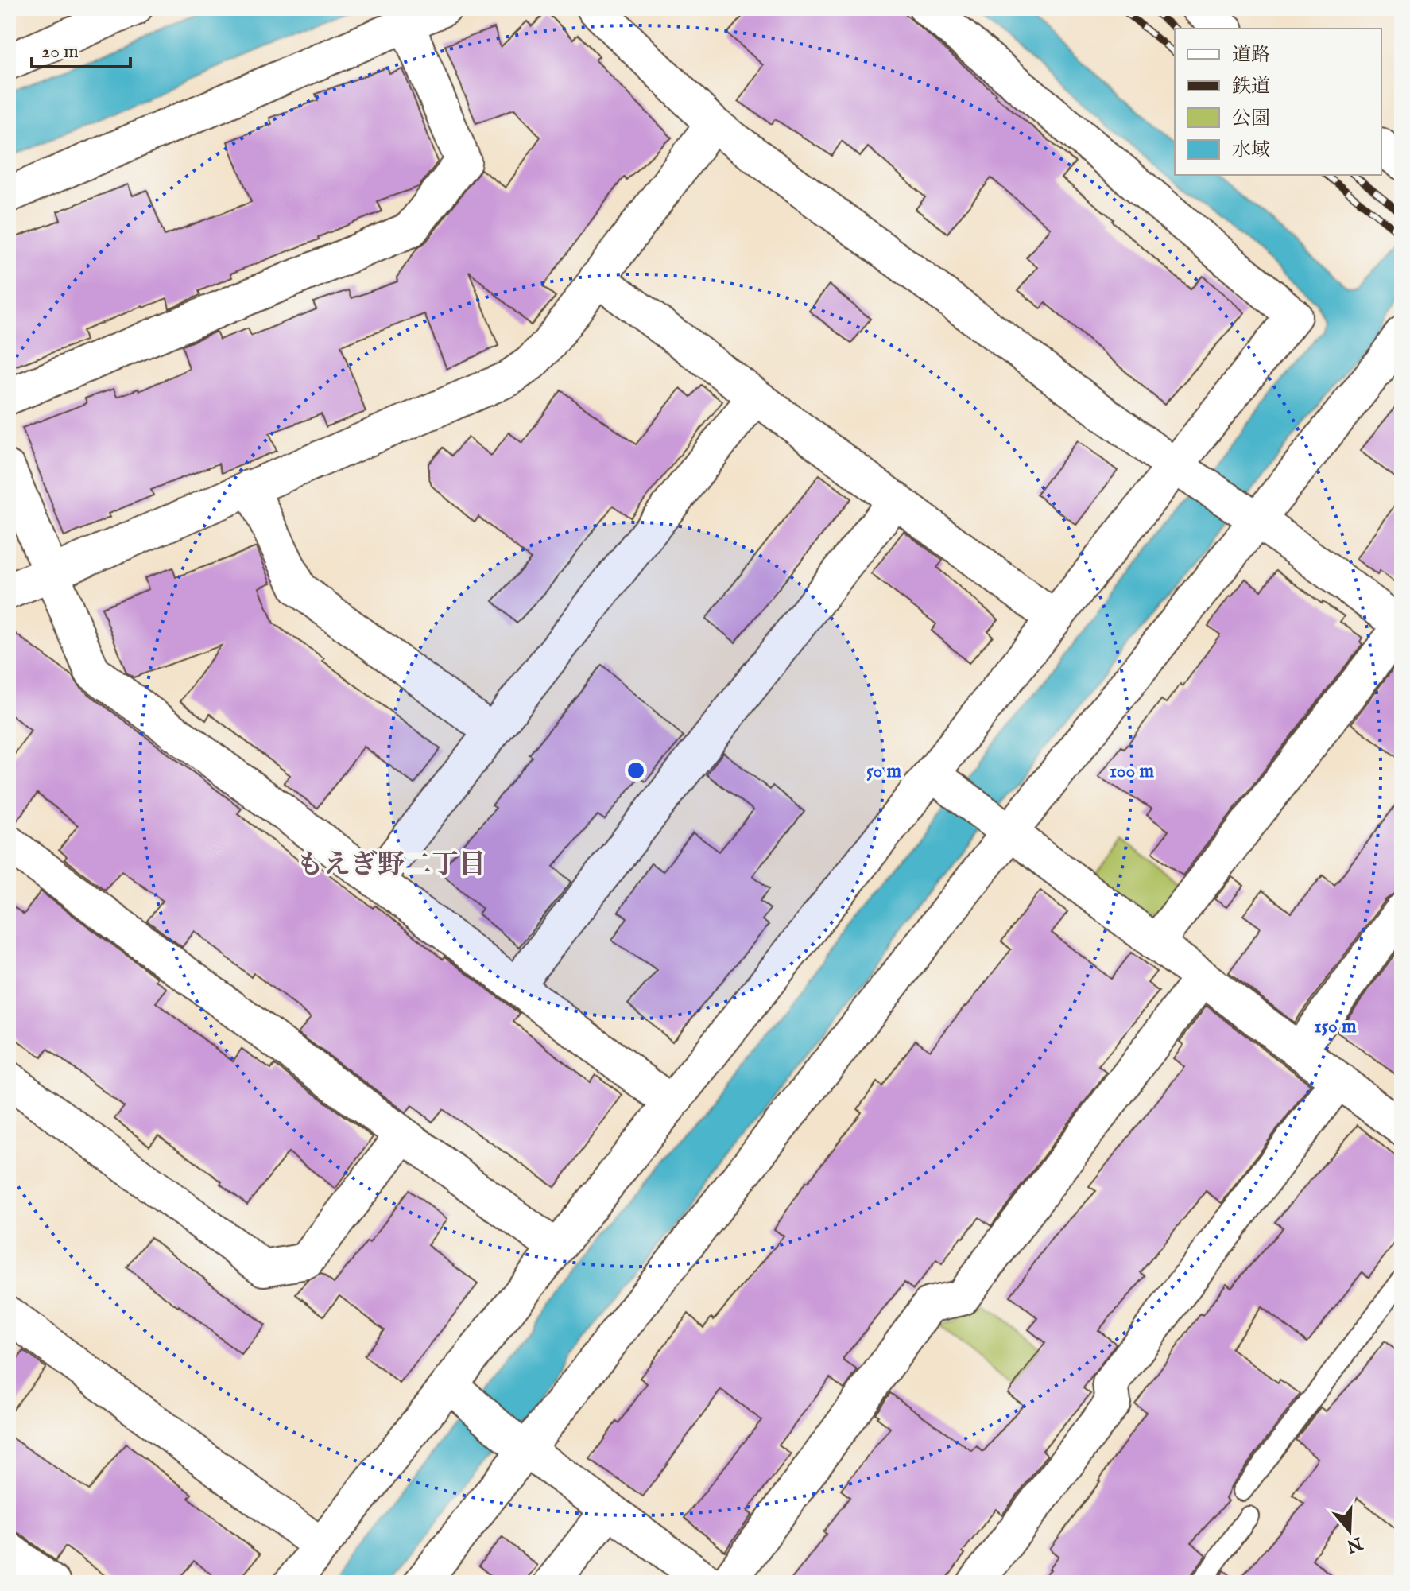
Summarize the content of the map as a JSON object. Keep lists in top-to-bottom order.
{
  "districts": ["もえぎ野二丁目"],
  "legend": [
    "道路",
    "鉄道",
    "公園",
    "水域"
  ],
  "scale_bar": "20 m",
  "north": "bottom",
  "rings": ["50 m", "100 m", "150 m"]
}
